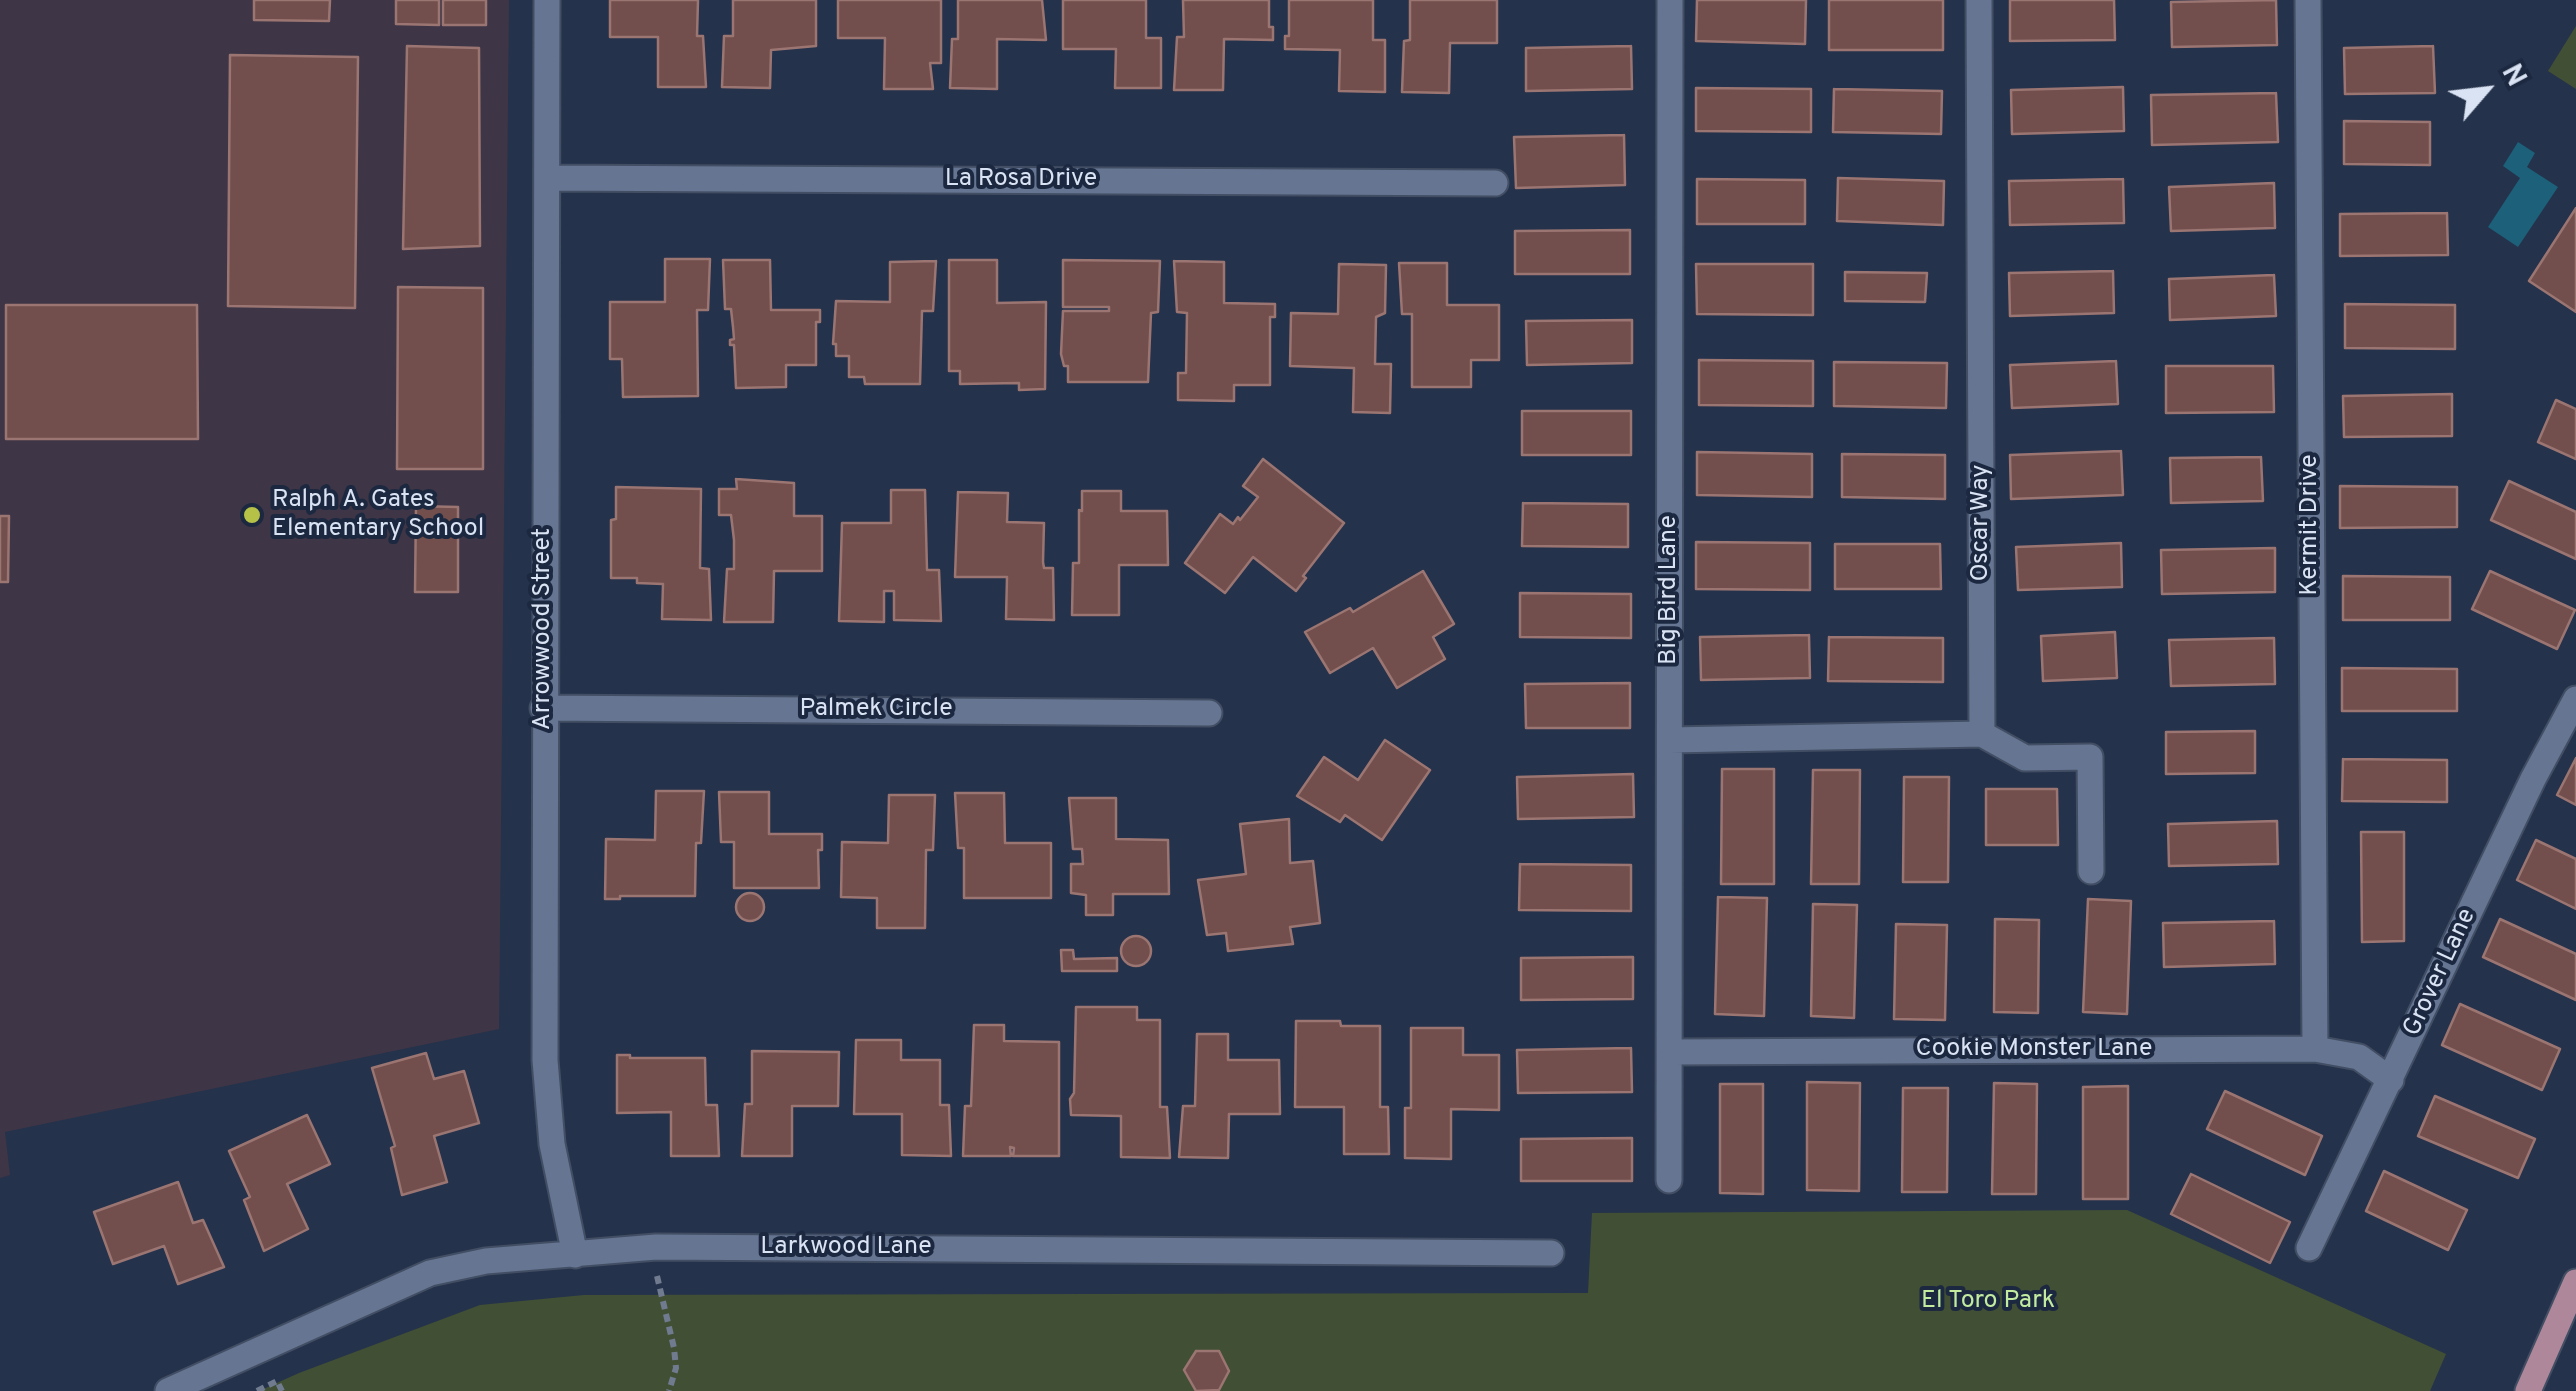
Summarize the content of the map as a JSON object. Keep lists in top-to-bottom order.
{
  "streets": {
    "street": [
      "La Rosa Drive",
      "Oscar Way",
      "Kermit Drive",
      "Big Bird Lane",
      "Arrowwood Street",
      "Palmek Circle",
      "Grover Lane",
      "Cookie Monster Lane",
      "Larkwood Lane"
    ]
  },
  "crossings": [
    ["La Rosa Drive", "Arrowwood Street"],
    ["Kermit Drive", "Cookie Monster Lane"],
    ["Big Bird Lane", "Cookie Monster Lane"],
    ["Arrowwood Street", "Palmek Circle"],
    ["Arrowwood Street", "Larkwood Lane"],
    ["Grover Lane", "Cookie Monster Lane"]
  ],
  "parks": ["El Toro Park"],
  "places": ["Ralph A. Gates Elementary School"],
  "north": "top right"
}
